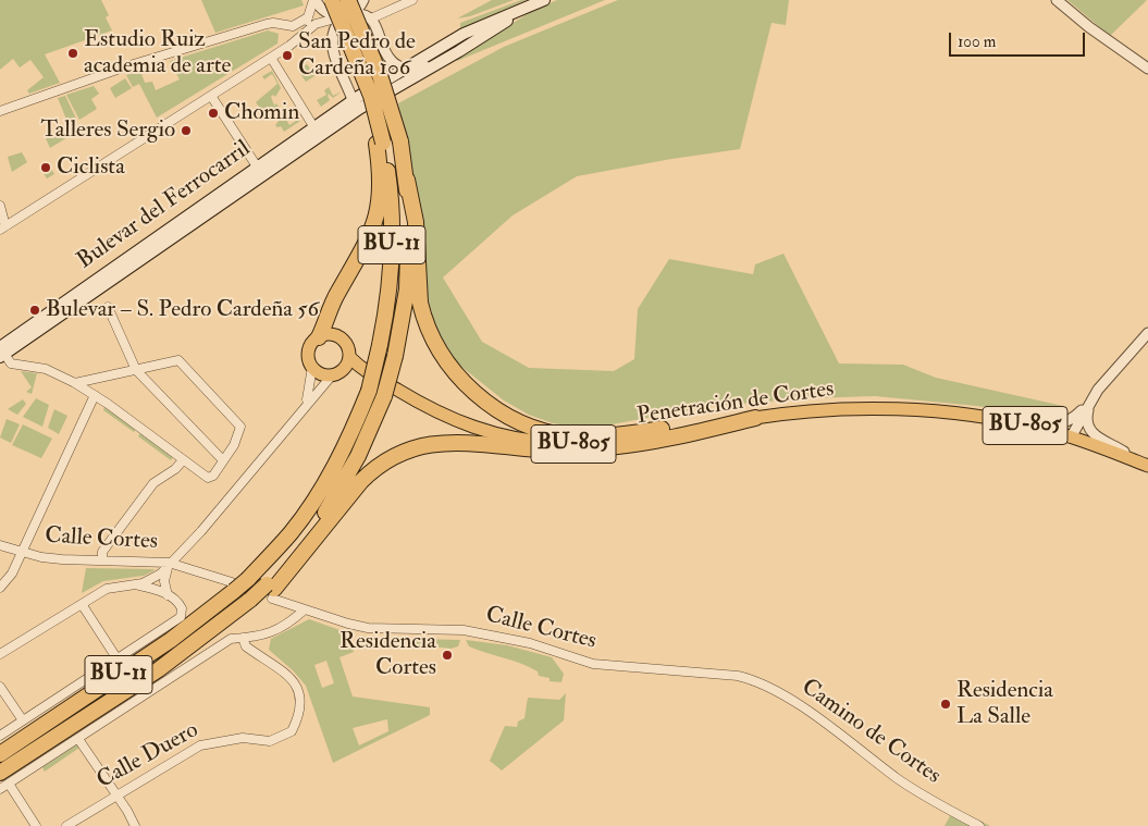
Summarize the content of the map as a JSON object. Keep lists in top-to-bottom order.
{
  "streets": {
    "highway": ["BU-11"],
    "main road": ["Bulevar del Ferrocarril", "Penetración de Cortes", "BU-805"],
    "street": ["Calle Cortes", "Camino de Cortes", "Calle Duero"]
  },
  "crossings": [
    ["BU-11", "Calle Cortes"],
    ["Penetración de Cortes", "BU-805"],
    ["Calle Cortes", "Camino de Cortes"]
  ],
  "places": [
    "Estudio Ruiz academia de arte",
    "San Pedro de Cardeña 106",
    "Chomin",
    "Talleres Sergio",
    "Ciclista",
    "Bulevar – S. Pedro Cardeña 56",
    "Residencia Cortes",
    "Residencia La Salle"
  ],
  "scale_bar": "100 m"
}
